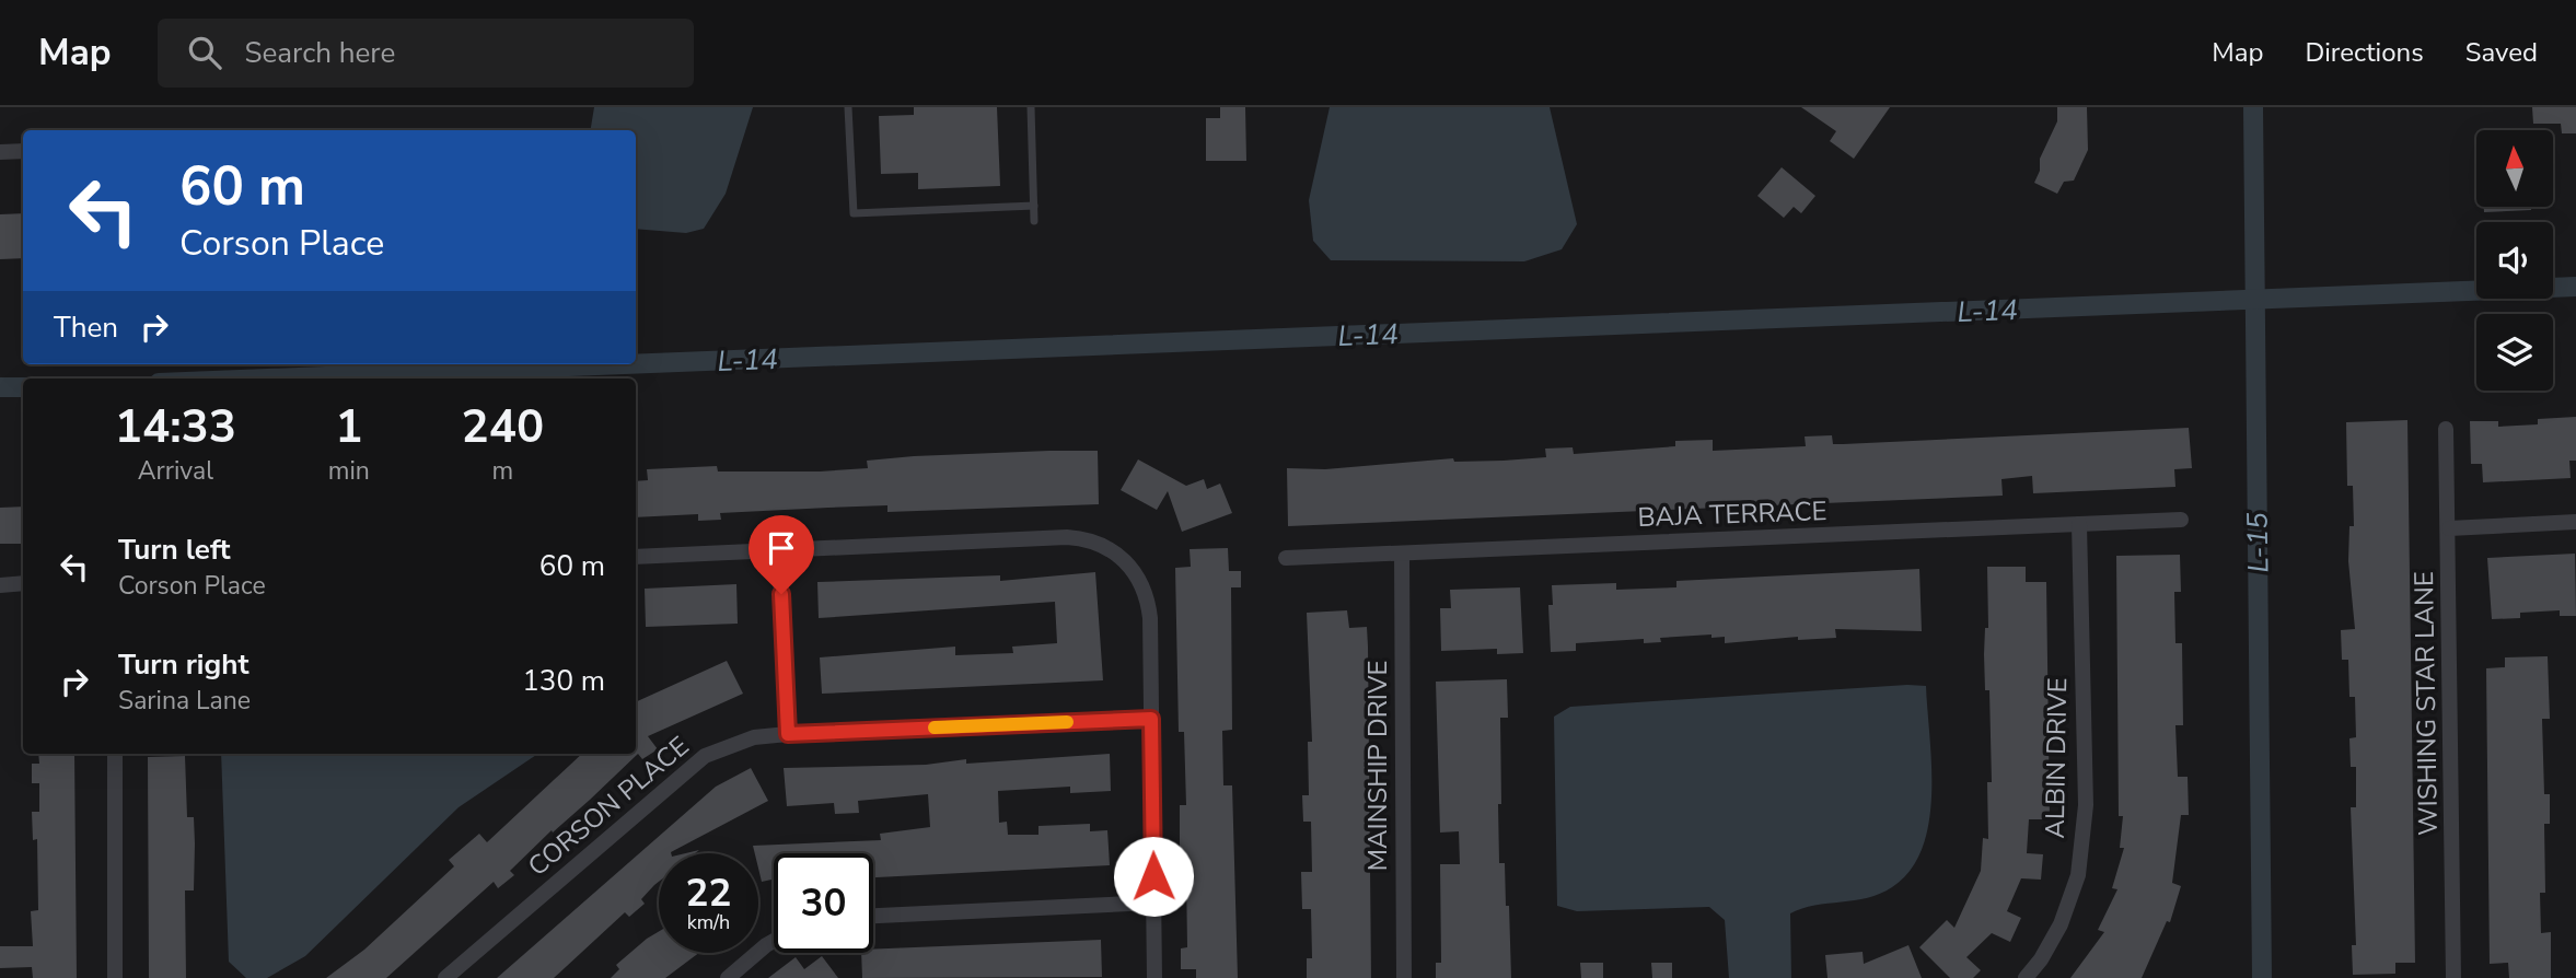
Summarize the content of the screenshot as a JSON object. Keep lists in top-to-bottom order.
{
  "streets": {
    "street": [
      "BAJA TERRACE",
      "WISHING STAR LANE",
      "ALBIN DRIVE",
      "MAINSHIP DRIVE",
      "CORSON PLACE"
    ]
  },
  "crossings": [
    ["BAJA TERRACE", "ALBIN DRIVE"],
    ["BAJA TERRACE", "MAINSHIP DRIVE"]
  ],
  "water": ["L-14", "L-15"],
  "north": "top",
  "page": {
    "header": "Map",
    "search": "Search here",
    "nav": ["Map", "Directions", "Saved"],
    "turn": ["60 m", "Corson Place"],
    "then": "Then",
    "eta": [
      "14:33",
      "Arrival",
      "1",
      "min",
      "240",
      "m"
    ],
    "list": [
      {
        "name": "Turn left",
        "note": "Corson Place",
        "value": "60 m"
      },
      {
        "name": "Turn right",
        "note": "Sarina Lane",
        "value": "130 m"
      }
    ],
    "speed": "22 km/h",
    "limit": "30"
  }
}
